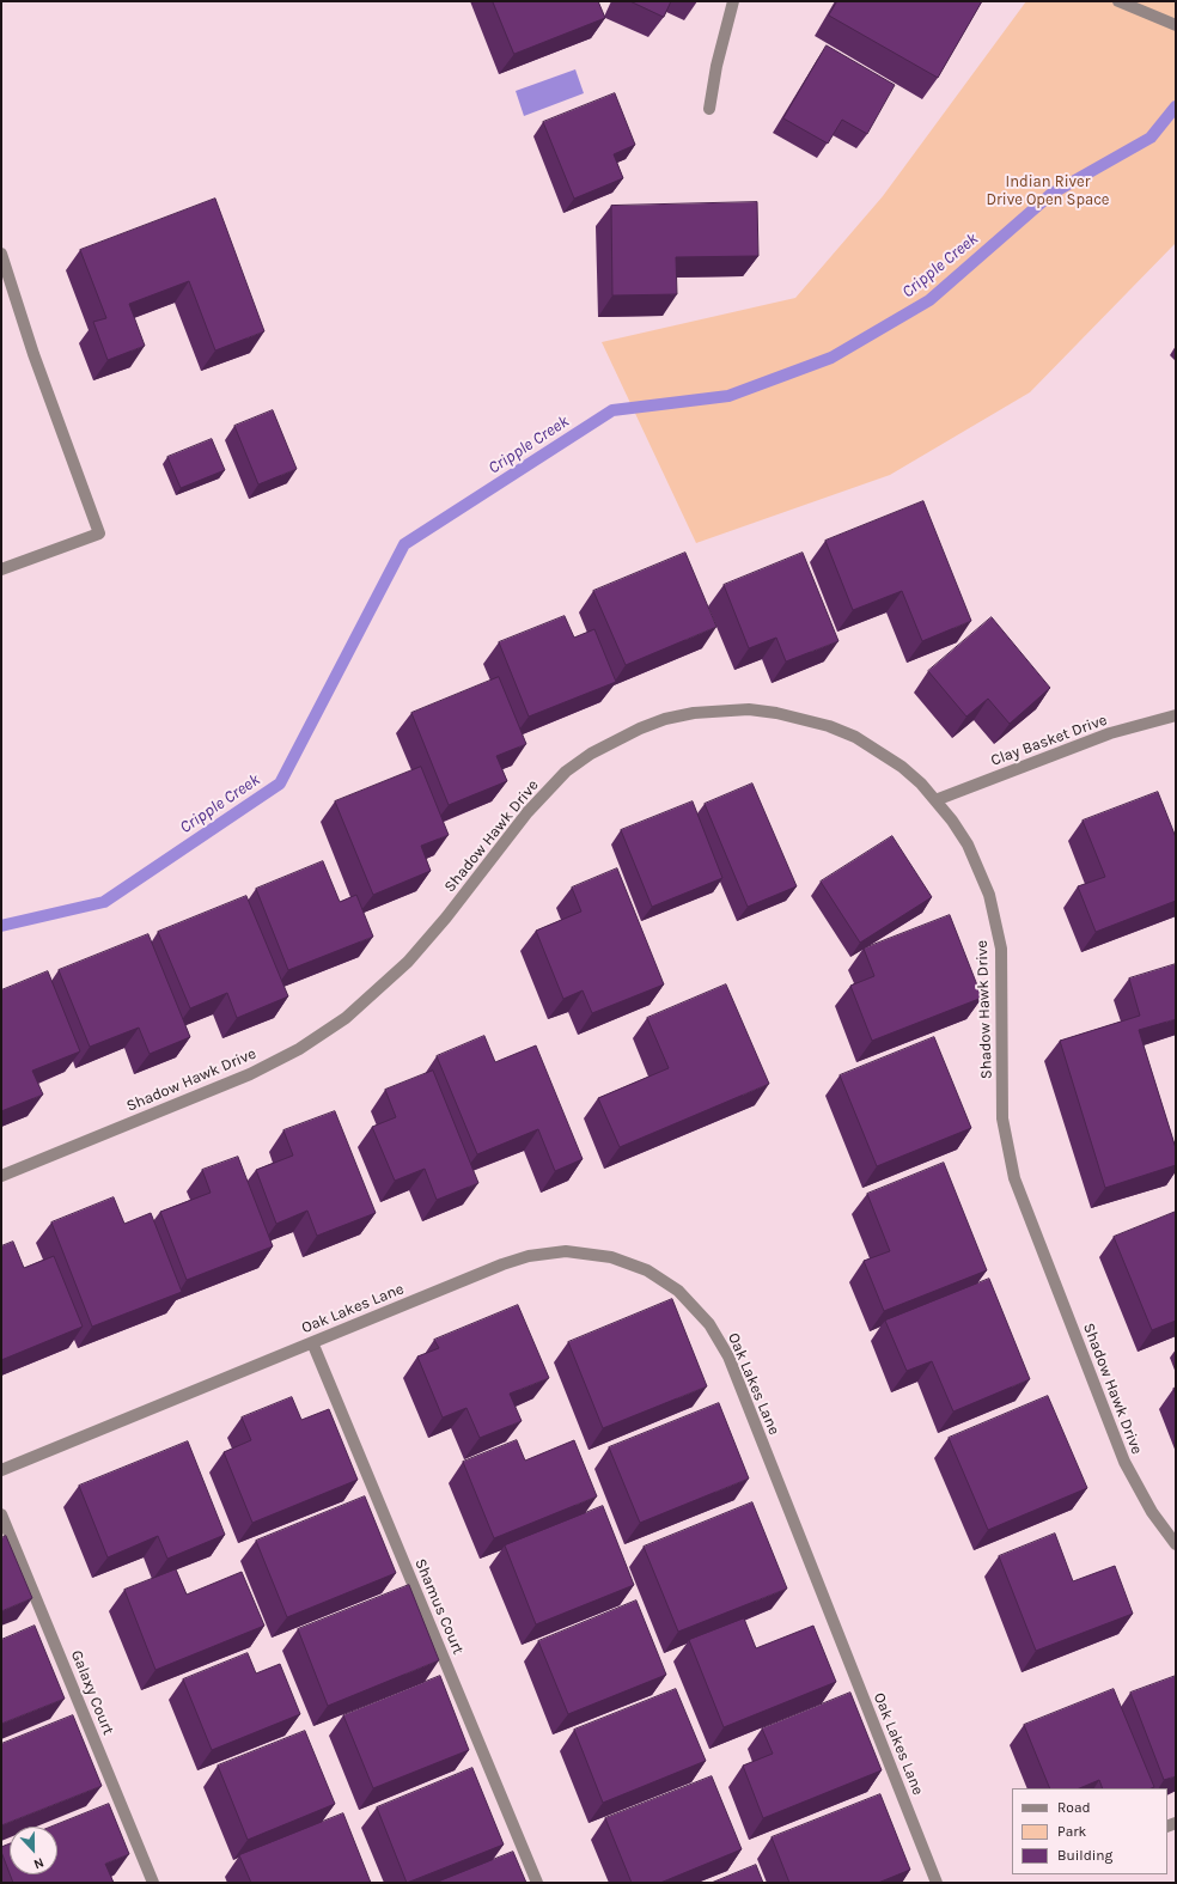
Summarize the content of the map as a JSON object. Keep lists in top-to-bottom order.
{
  "streets": {
    "street": [
      "Clay Basket Drive",
      "Shadow Hawk Drive",
      "Oak Lakes Lane",
      "Shamus Court",
      "Galaxy Court"
    ]
  },
  "crossings": [
    ["Clay Basket Drive", "Shadow Hawk Drive"],
    ["Oak Lakes Lane", "Shamus Court"]
  ],
  "water": ["Cripple Creek"],
  "parks": ["Indian River Drive Open Space"],
  "legend": ["Road", "Park", "Building"],
  "north": "bottom"
}
